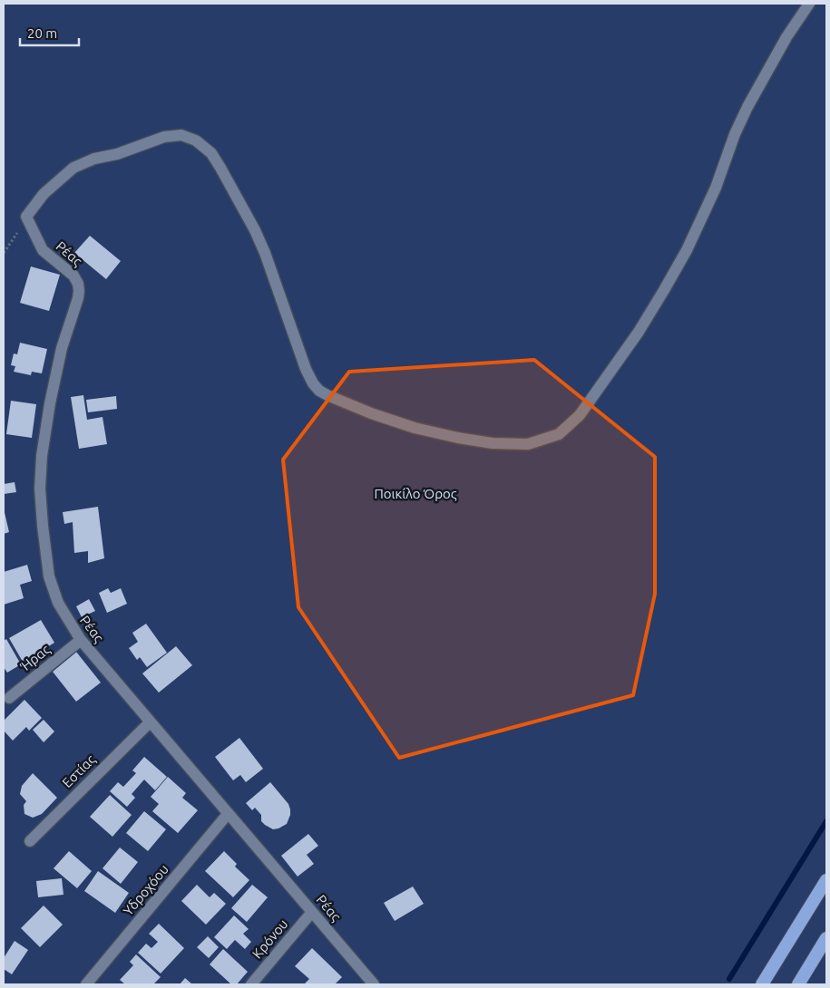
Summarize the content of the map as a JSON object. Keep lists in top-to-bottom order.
{
  "streets": {
    "street": [
      "Ρέας",
      "Ήρας",
      "Εστίας",
      "Υδροχόου",
      "Κρόνου"
    ]
  },
  "crossings": [
    ["Ρέας", "Ήρας"],
    ["Ρέας", "Εστίας"],
    ["Ρέας", "Υδροχόου"],
    ["Ρέας", "Κρόνου"]
  ],
  "parks": ["Ποικίλο Όρος"],
  "scale_bar": "20 m"
}
